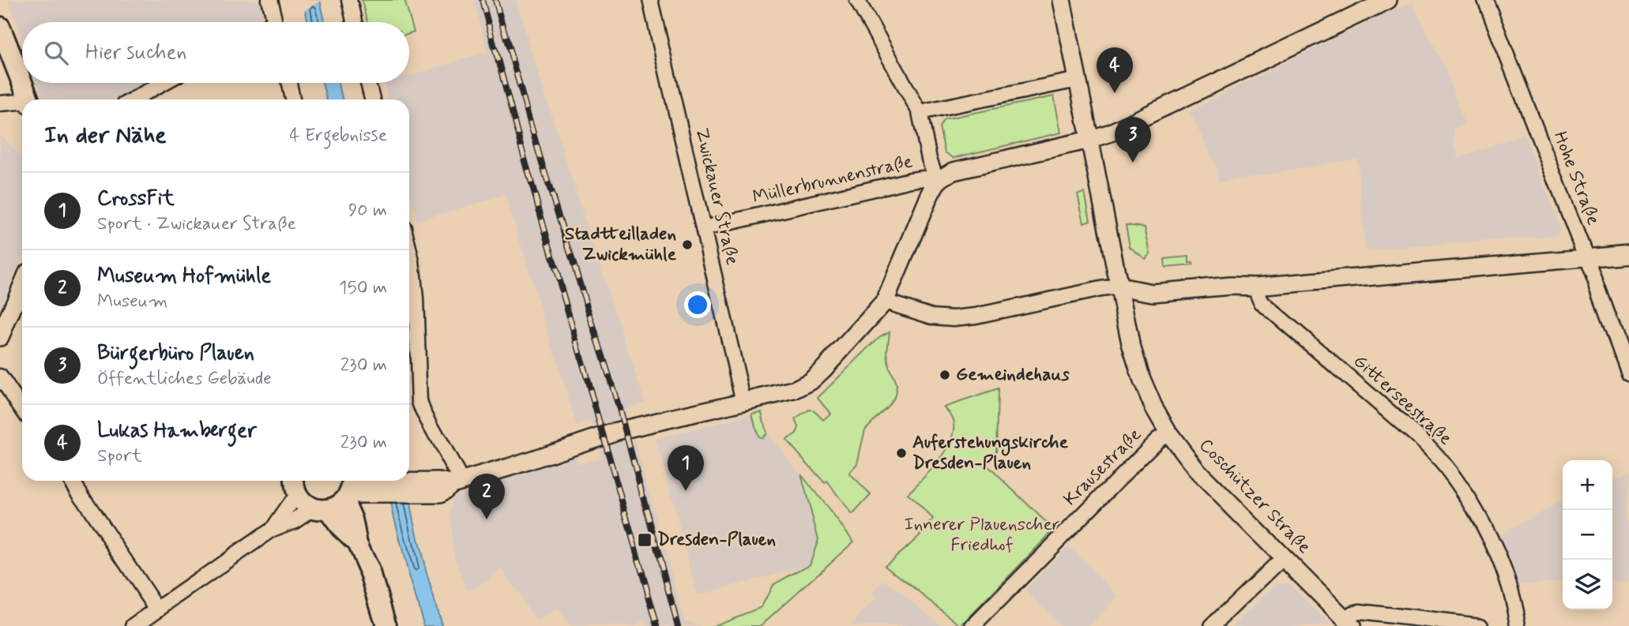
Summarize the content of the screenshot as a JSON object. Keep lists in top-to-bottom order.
{
  "streets": {
    "street": [
      "Hohe Straße",
      "Müllerbrunnenstraße",
      "Zwickauer Straße",
      "Gitterseestraße",
      "Krausestraße",
      "Coschützer Straße"
    ]
  },
  "crossings": [
    ["Müllerbrunnenstraße", "Zwickauer Straße"],
    ["Krausestraße", "Coschützer Straße"]
  ],
  "parks": ["Innerer Plauenscher Friedhof"],
  "places": {
    "other": ["Stadtteilladen Zwickmühle", "Gemeindehaus", "Auferstehungskirche Dresden-Plauen"],
    "transit": ["Dresden-Plauen"]
  },
  "page": {
    "search": "Hier suchen",
    "pins": [
      "4",
      "3",
      "1",
      "2"
    ],
    "heading": ["In der Nähe", "4 Ergebnisse"],
    "list": [
      {
        "mark": "1",
        "name": "CrossFit",
        "note": "Sport · Zwickauer Straße",
        "value": "90 m"
      },
      {
        "mark": "2",
        "name": "Museum Hofmühle",
        "note": "Museum",
        "value": "150 m"
      },
      {
        "mark": "3",
        "name": "Bürgerbüro Plauen",
        "note": "Öffentliches Gebäude",
        "value": "230 m"
      },
      {
        "mark": "4",
        "name": "Lukas Hamberger",
        "note": "Sport",
        "value": "230 m"
      }
    ],
    "map_buttons": ["+", "−"]
  }
}
